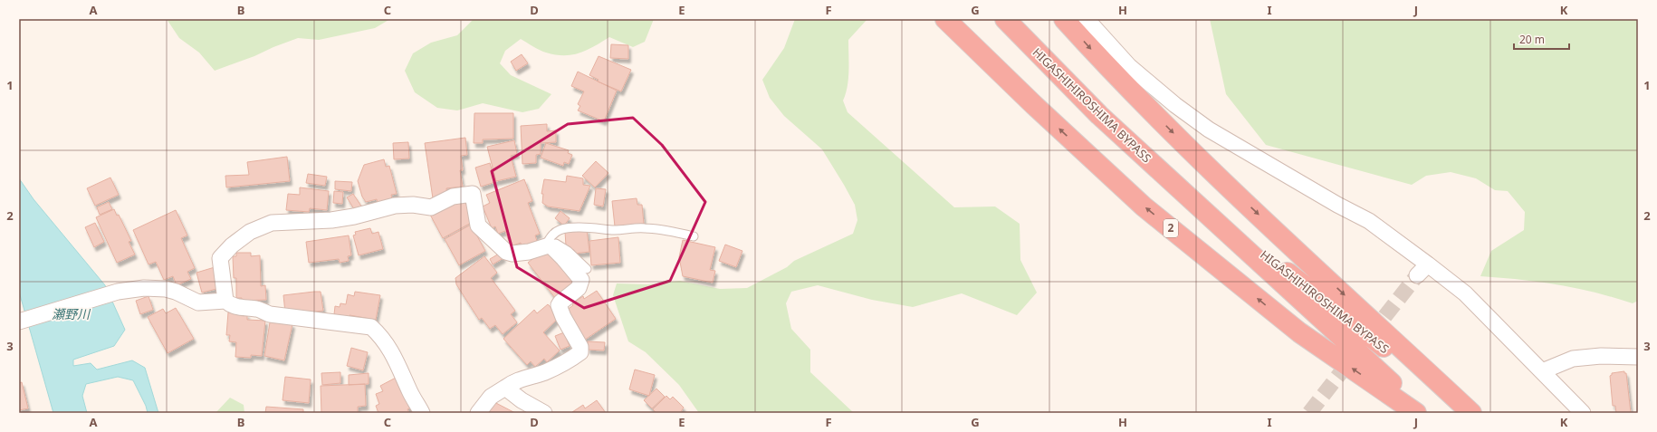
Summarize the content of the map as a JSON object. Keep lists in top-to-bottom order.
{
  "streets": {
    "highway": ["HIGASHIHIROSHIMA BYPASS", "2"]
  },
  "water": ["瀬野川"],
  "scale_bar": "20 m",
  "grid": {
    "columns": [
      "A",
      "B",
      "C",
      "D",
      "E",
      "F",
      "G",
      "H",
      "I",
      "J",
      "K"
    ],
    "rows": ["1", "2", "3"]
  }
}
